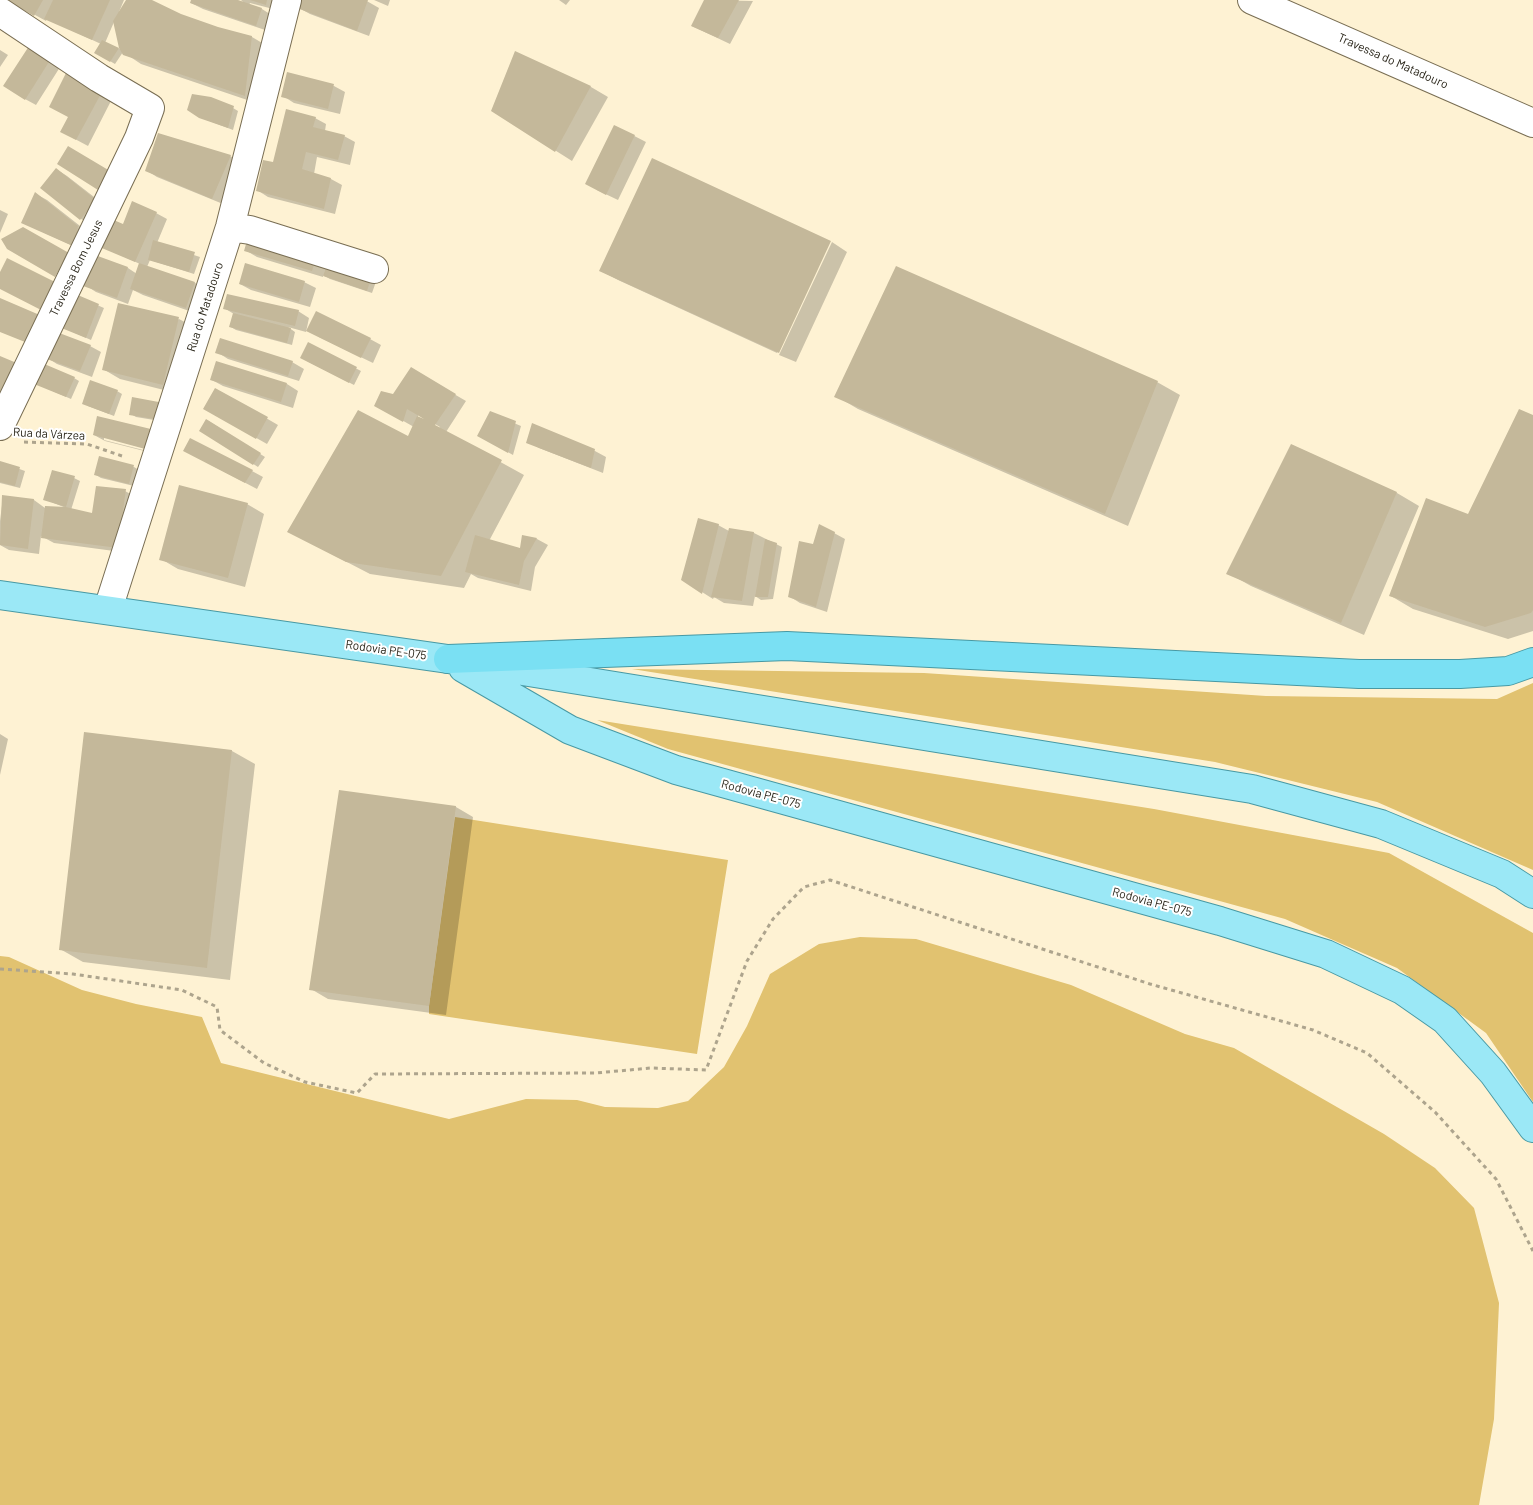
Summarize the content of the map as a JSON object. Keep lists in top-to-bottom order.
{
  "streets": {
    "main road": ["Rodovia PE-075"],
    "street": ["Travessa do Matadouro", "Travessa Bom Jesus", "Rua do Matadouro"],
    "path": ["Rua da Várzea"]
  },
  "crossings": [
    ["Travessa Bom Jesus", "Rua da Várzea"],
    ["Rua do Matadouro", "Rua da Várzea"],
    ["Rua do Matadouro", "Rodovia PE-075"]
  ]
}
